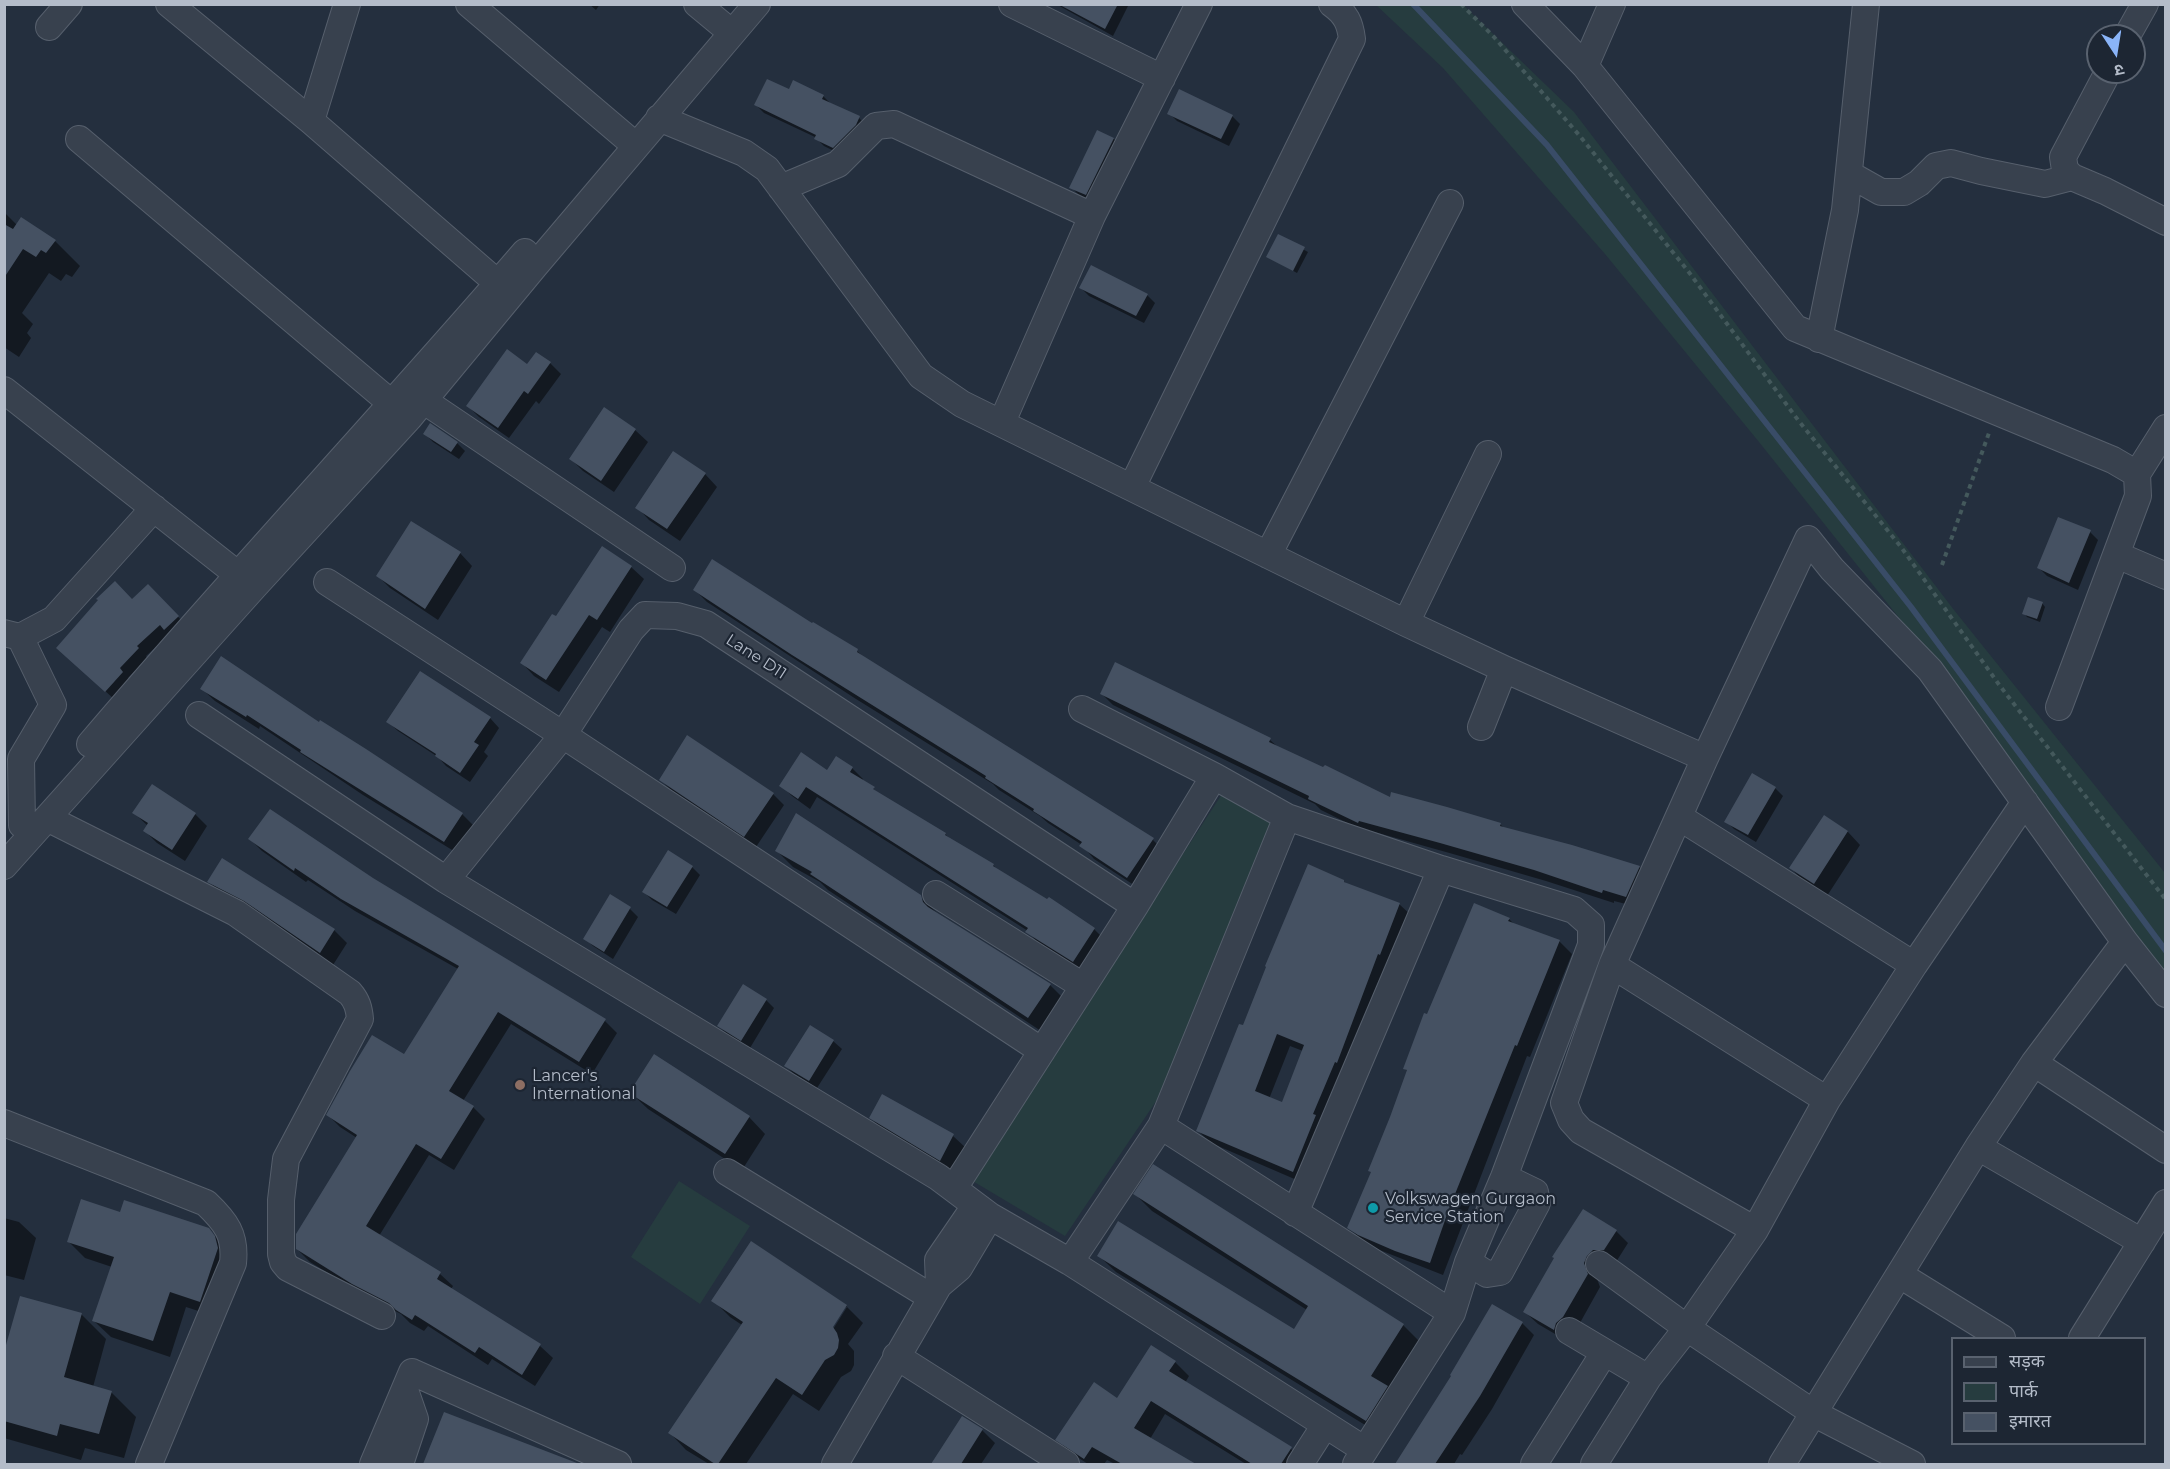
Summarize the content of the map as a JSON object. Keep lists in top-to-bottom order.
{
  "streets": {
    "street": ["Lane D11"]
  },
  "places": ["Lancer's International", "Volkswagen Gurgaon Service Station"],
  "legend": ["सड़क", "पार्क", "इमारत"],
  "north": "bottom"
}
